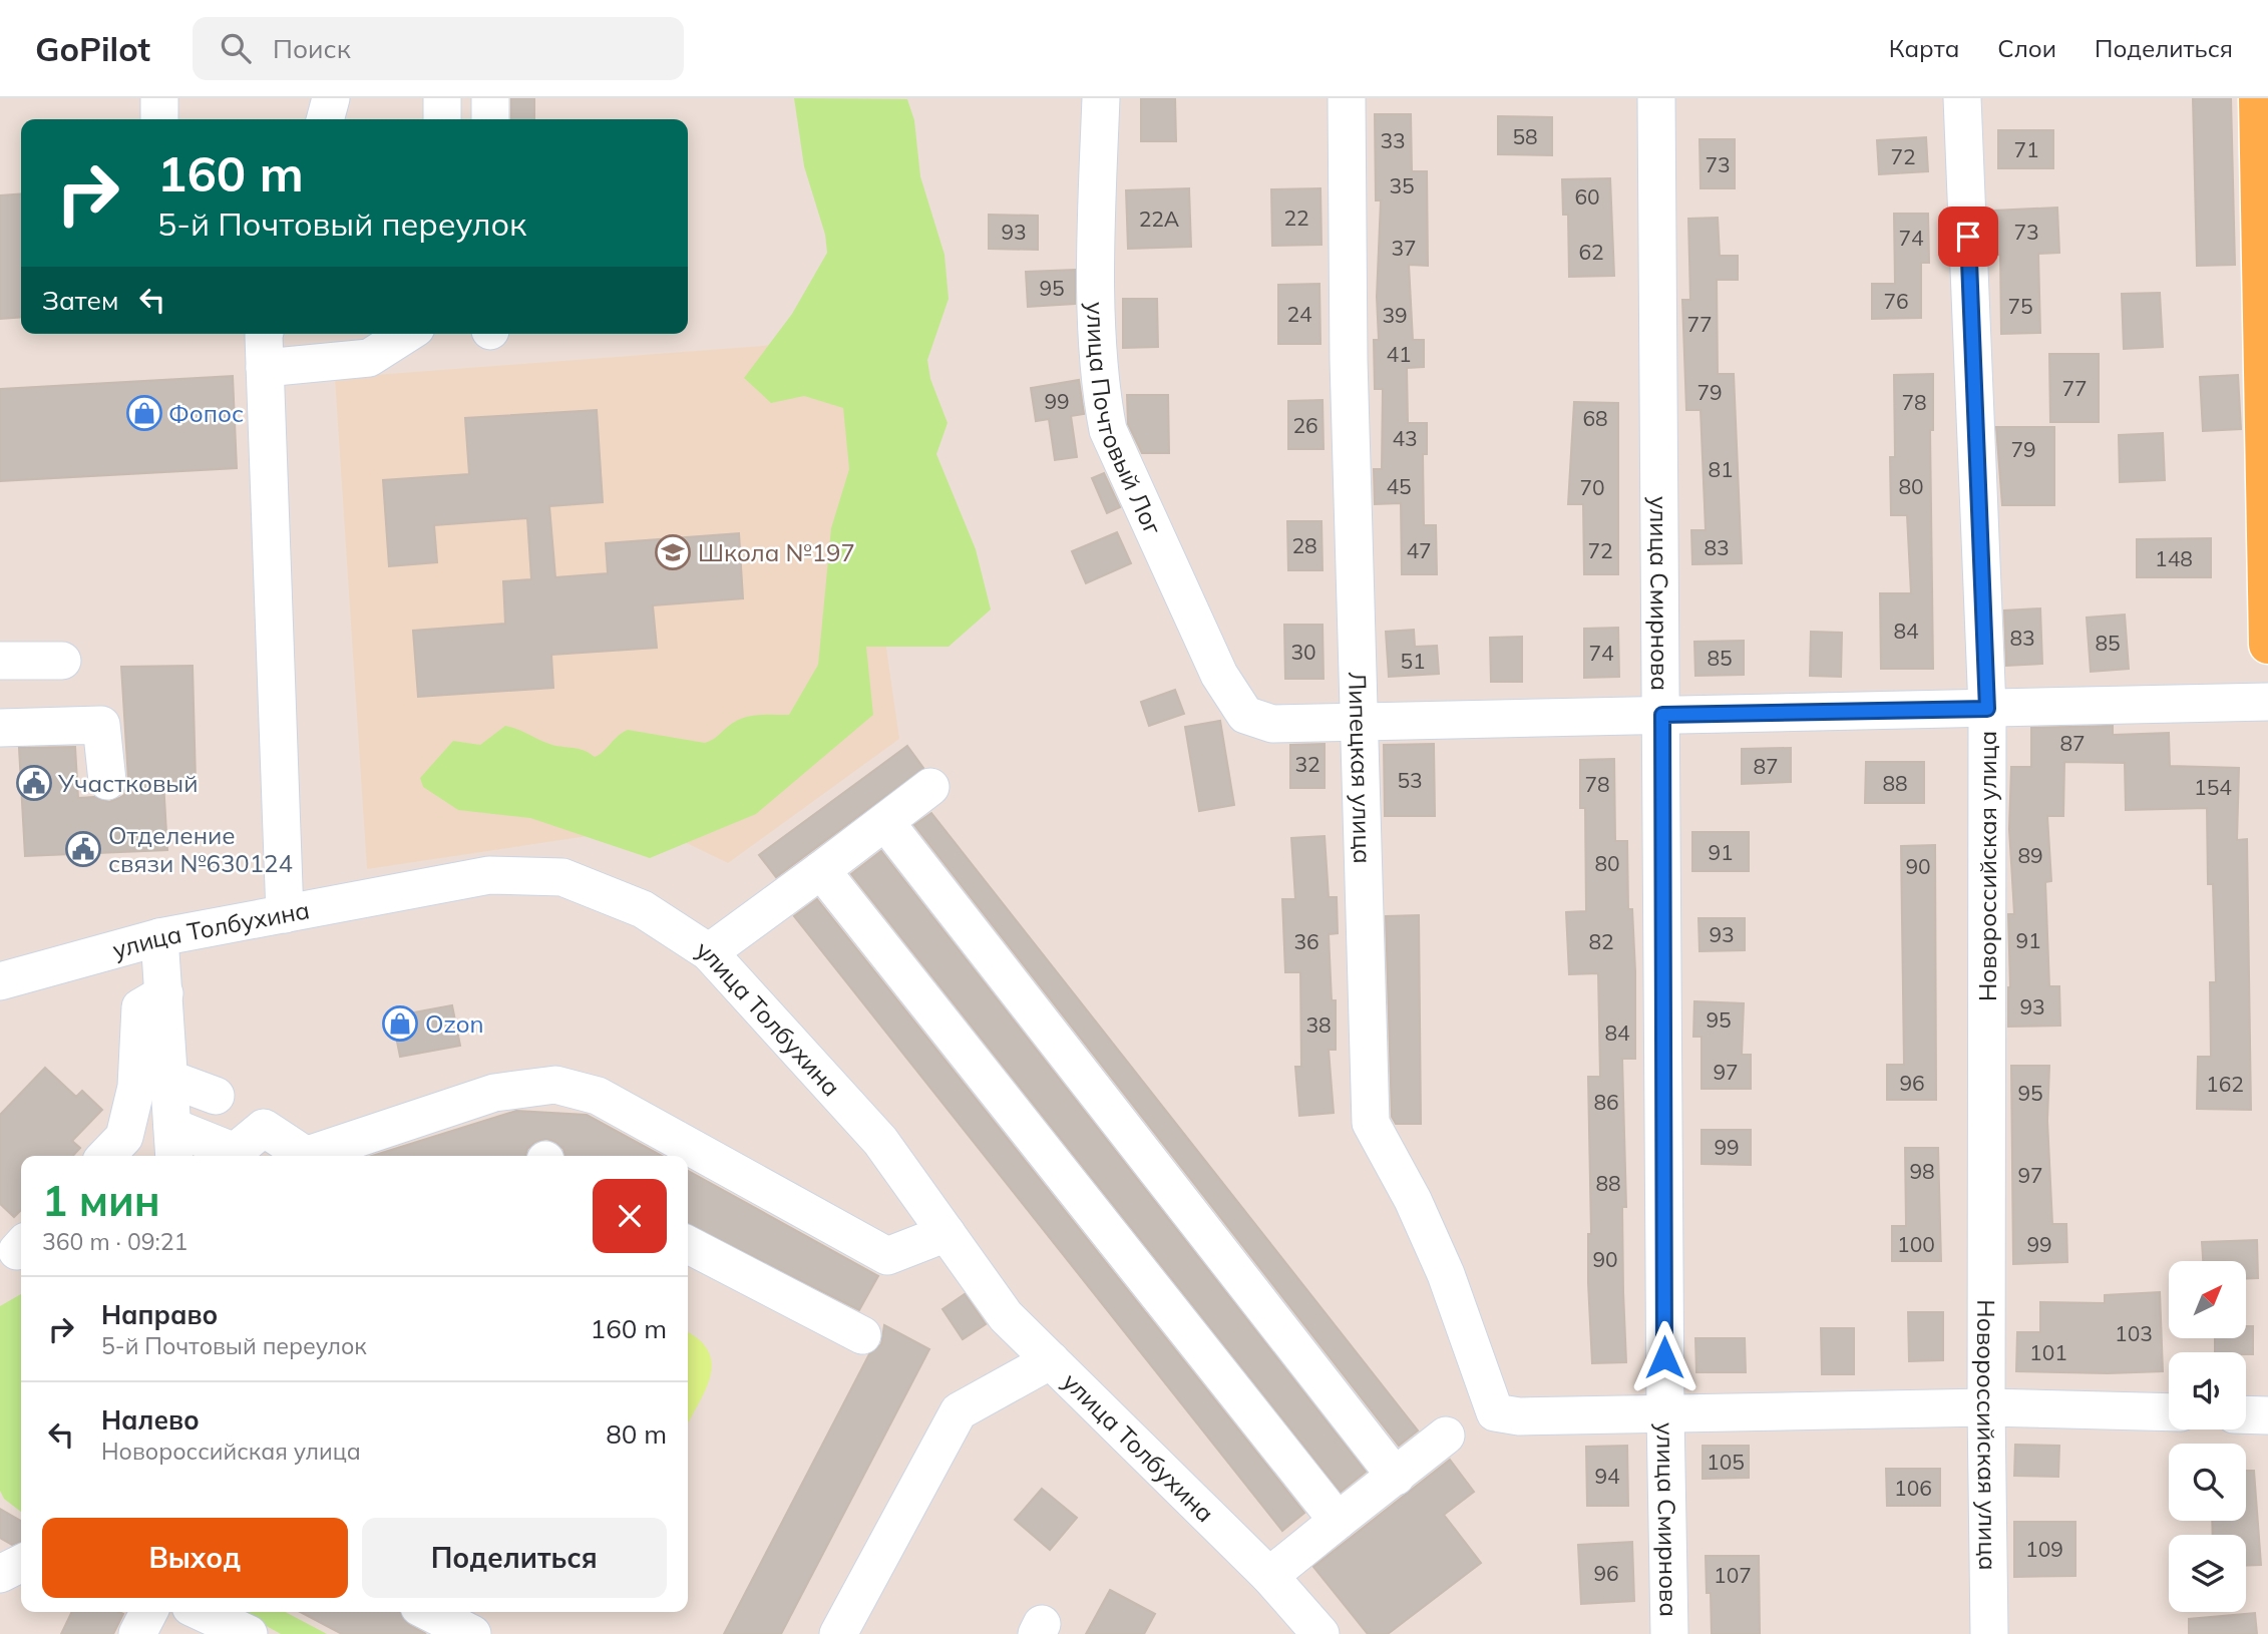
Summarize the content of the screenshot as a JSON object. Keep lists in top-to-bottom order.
{
  "streets": {
    "street": [
      "улица Почтовый Лог",
      "улица Смирнова",
      "Липецкая улица",
      "Новороссийская улица",
      "улица Толбухина"
    ]
  },
  "crossings": [
    ["улица Почтовый Лог", "Липецкая улица"],
    ["улица Смирнова", "Липецкая улица"]
  ],
  "places": {
    "shop": ["Фопос", "Ozon"],
    "school or university": ["Школа №197"],
    "public building": ["Участковый", "Отделение связи №630124"]
  },
  "house_numbers": [
    "58",
    "33",
    "71",
    "72",
    "73",
    "35",
    "60",
    "22",
    "22А",
    "93",
    "73",
    "74",
    "37",
    "62",
    "95",
    "76",
    "75",
    "24",
    "39",
    "77",
    "41",
    "77",
    "79",
    "99",
    "78",
    "68",
    "26",
    "43",
    "79",
    "81",
    "45",
    "80",
    "70",
    "28",
    "83",
    "47",
    "72",
    "148",
    "84",
    "83",
    "85",
    "30",
    "74",
    "85",
    "51",
    "87",
    "32",
    "87",
    "53",
    "88",
    "78",
    "154",
    "91",
    "89",
    "80",
    "90",
    "93",
    "91",
    "36",
    "82",
    "93",
    "95",
    "38",
    "84",
    "97",
    "96",
    "162",
    "95",
    "86",
    "99",
    "98",
    "97",
    "88",
    "100",
    "99",
    "90",
    "103",
    "101",
    "105",
    "94",
    "106",
    "109",
    "96",
    "107"
  ],
  "north": "top right",
  "page": {
    "header": "GoPilot",
    "search": "Поиск",
    "nav": ["Карта", "Слои", "Поделиться"],
    "turn": ["160 m", "5-й Почтовый переулок"],
    "then": "Затем",
    "heading": ["1 мин", "360 m · 09:21"],
    "list": [
      {
        "name": "Направо",
        "note": "5-й Почтовый переулок",
        "value": "160 m"
      },
      {
        "name": "Налево",
        "note": "Новороссийская улица",
        "value": "80 m"
      }
    ],
    "buttons": ["Выход", "Поделиться"]
  }
}
